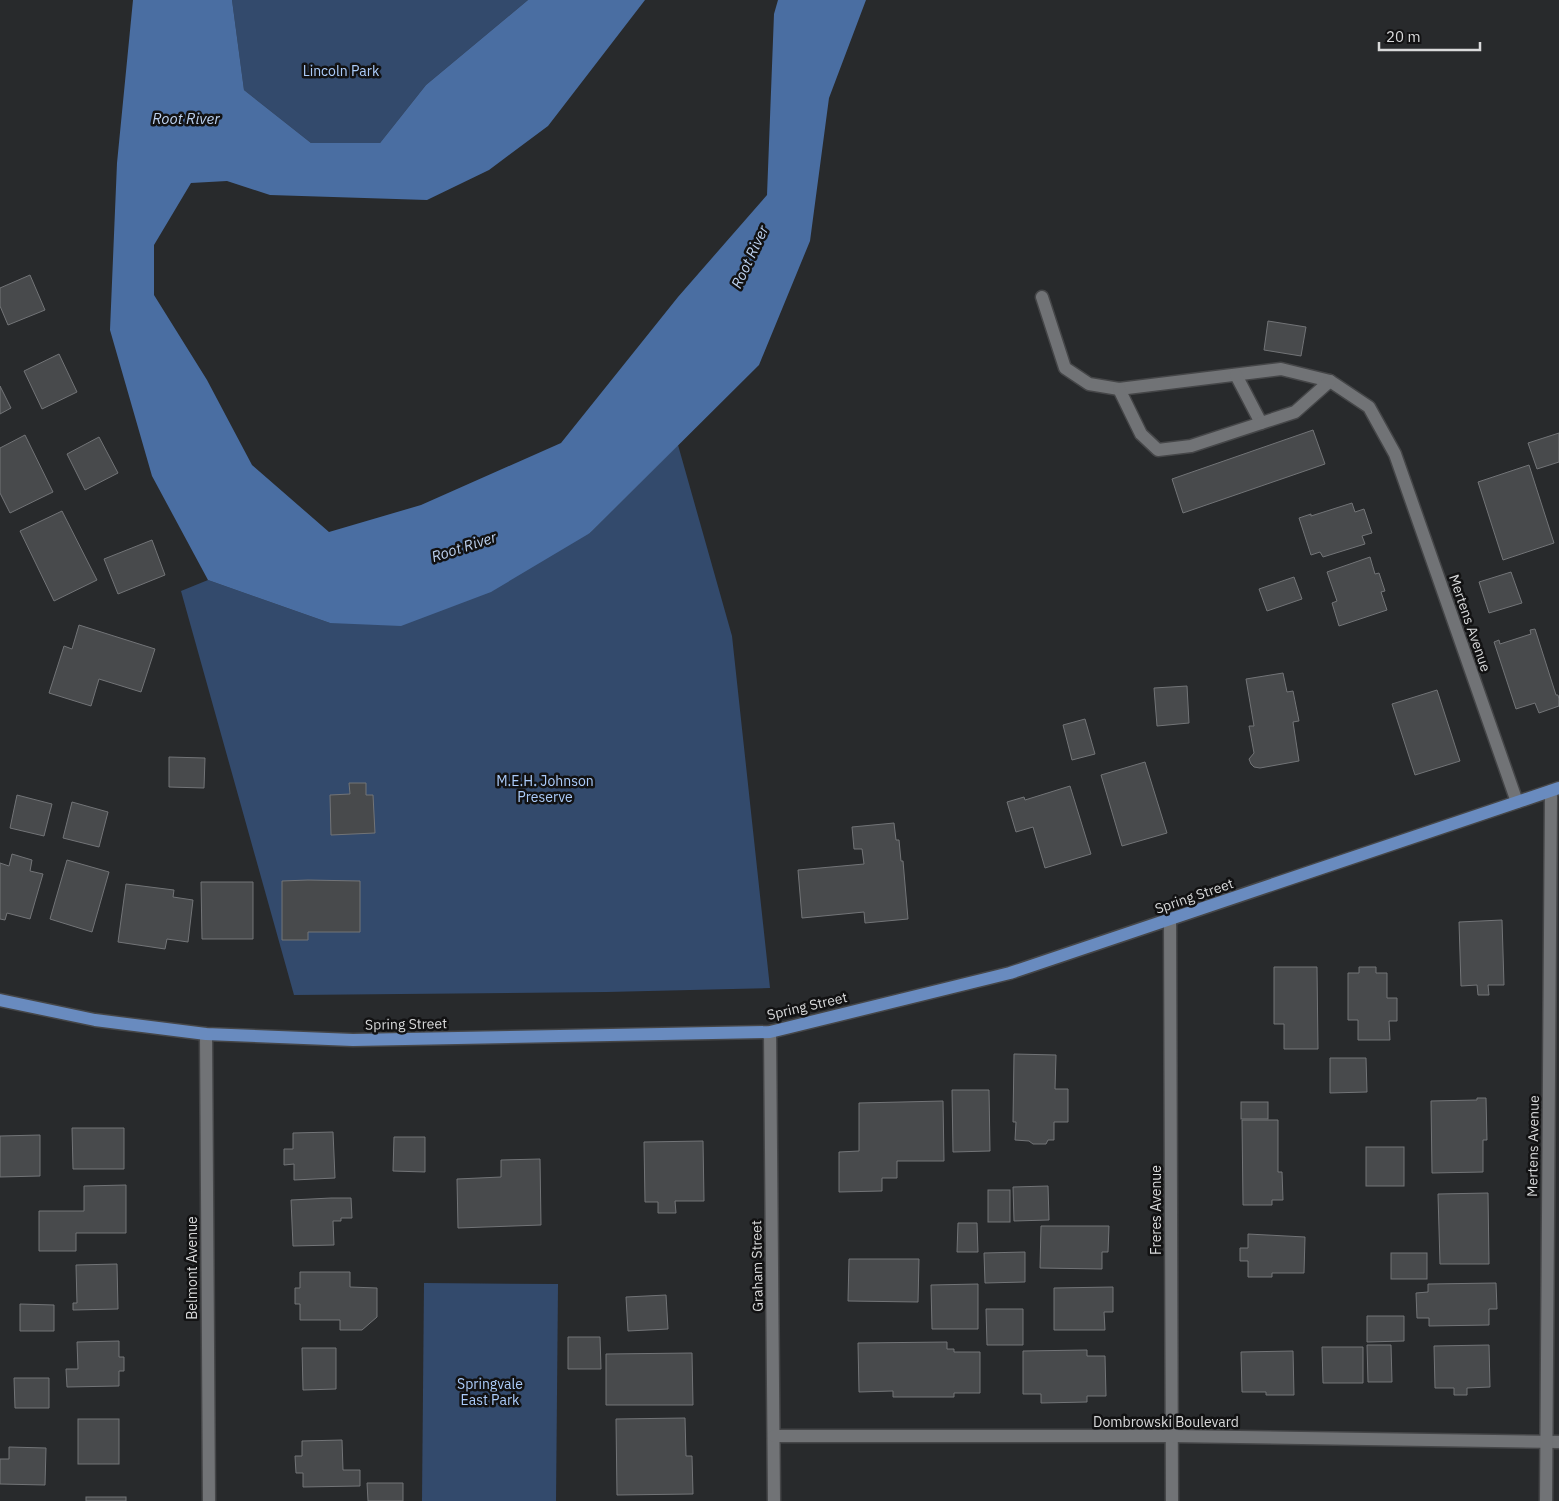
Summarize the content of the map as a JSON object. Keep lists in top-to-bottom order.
{
  "streets": {
    "main road": ["Spring Street"],
    "street": [
      "Mertens Avenue",
      "Freres Avenue",
      "Graham Street",
      "Belmont Avenue",
      "Dombrowski Boulevard"
    ]
  },
  "crossings": [
    ["Mertens Avenue", "Spring Street"],
    ["Mertens Avenue", "Dombrowski Boulevard"],
    ["Spring Street", "Freres Avenue"],
    ["Spring Street", "Graham Street"],
    ["Spring Street", "Belmont Avenue"],
    ["Freres Avenue", "Dombrowski Boulevard"],
    ["Graham Street", "Dombrowski Boulevard"]
  ],
  "water": ["Root River"],
  "parks": ["Lincoln Park", "M.E.H. Johnson Preserve", "Springvale East Park"],
  "scale_bar": "20 m"
}
